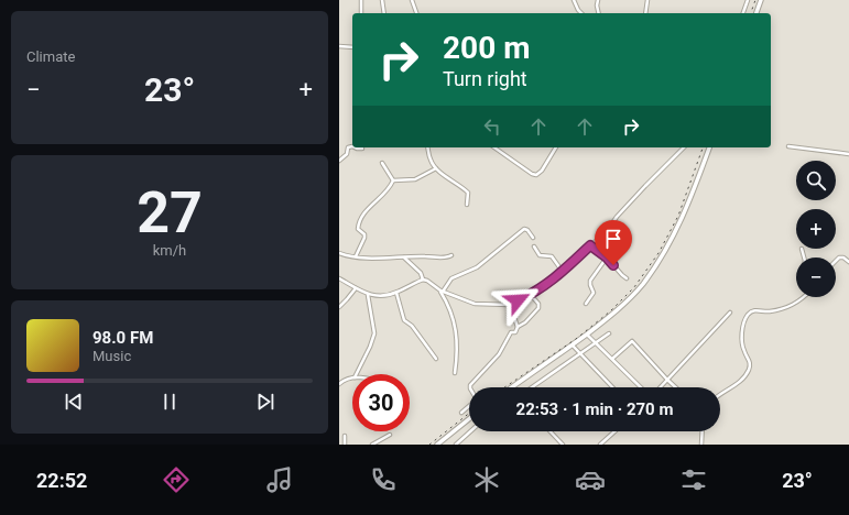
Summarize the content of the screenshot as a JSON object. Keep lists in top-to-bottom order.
{
  "page": {
    "tile": [
      "Climate",
      ["27", "km/h"]
    ],
    "turn": ["200 m", "Turn right"],
    "heat": ["−", "23°", "+"],
    "map_buttons": ["+", "−"],
    "song": ["98.0 FM", "Music"],
    "limit": "30",
    "trip": "22:53 · 1 min · 270 m",
    "tabs": ["22:52", "23°"]
  }
}
